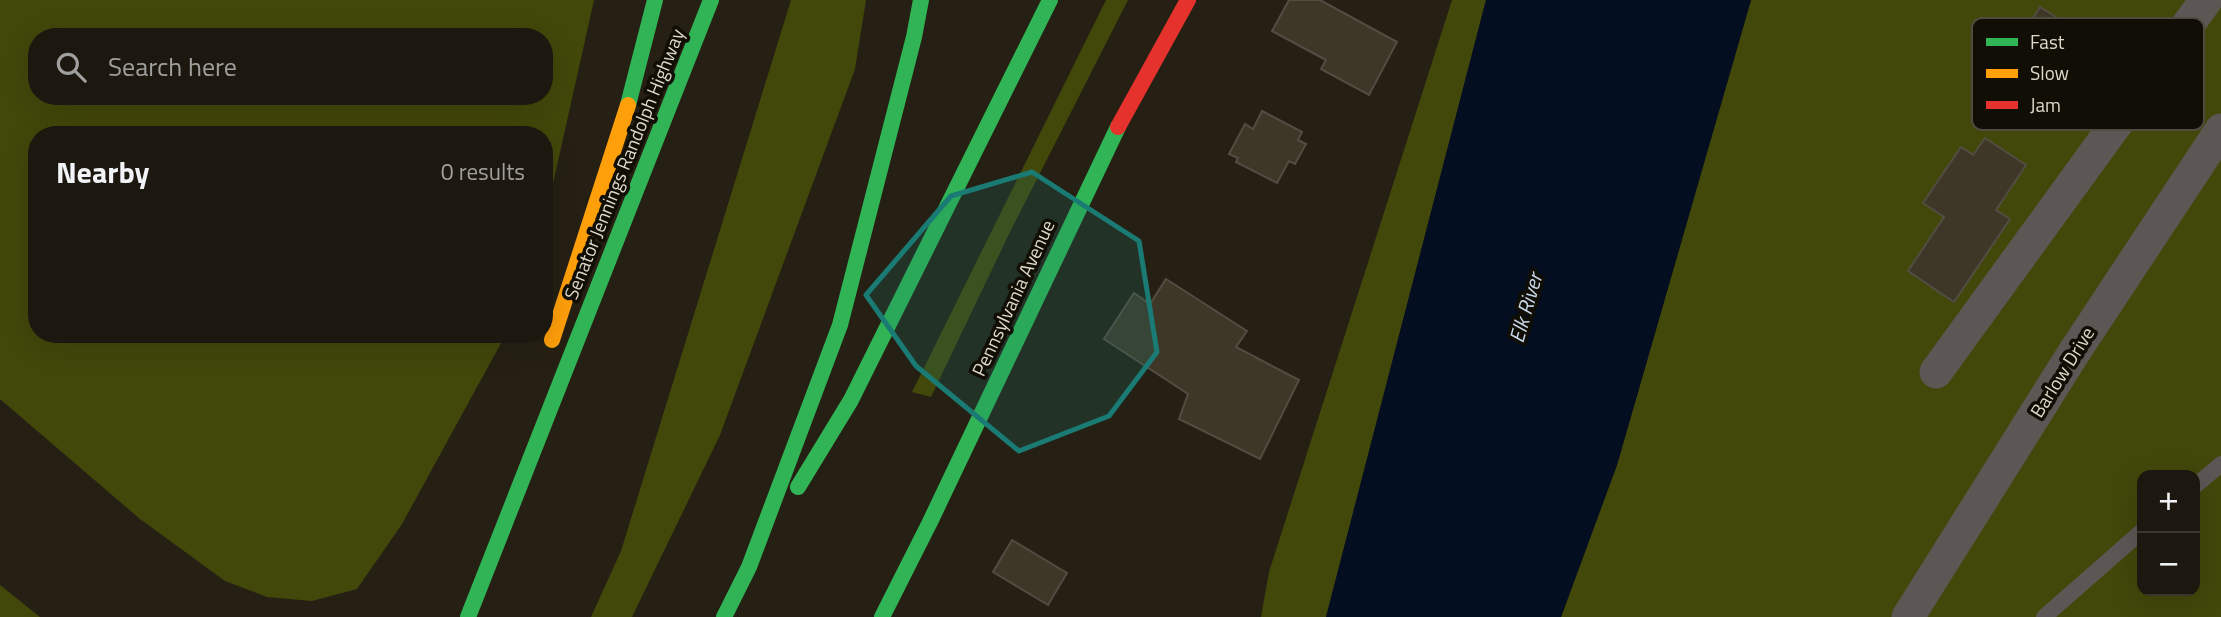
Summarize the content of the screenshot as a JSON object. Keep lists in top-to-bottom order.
{
  "streets": {
    "main road": ["Senator Jennings Randolph Highway", "Pennsylvania Avenue"],
    "street": ["Barlow Drive"]
  },
  "water": ["Elk River"],
  "legend": ["Fast", "Slow", "Jam"],
  "page": {
    "search": "Search here",
    "heading": ["Nearby", "0 results"],
    "map_buttons": ["+", "−"]
  }
}
